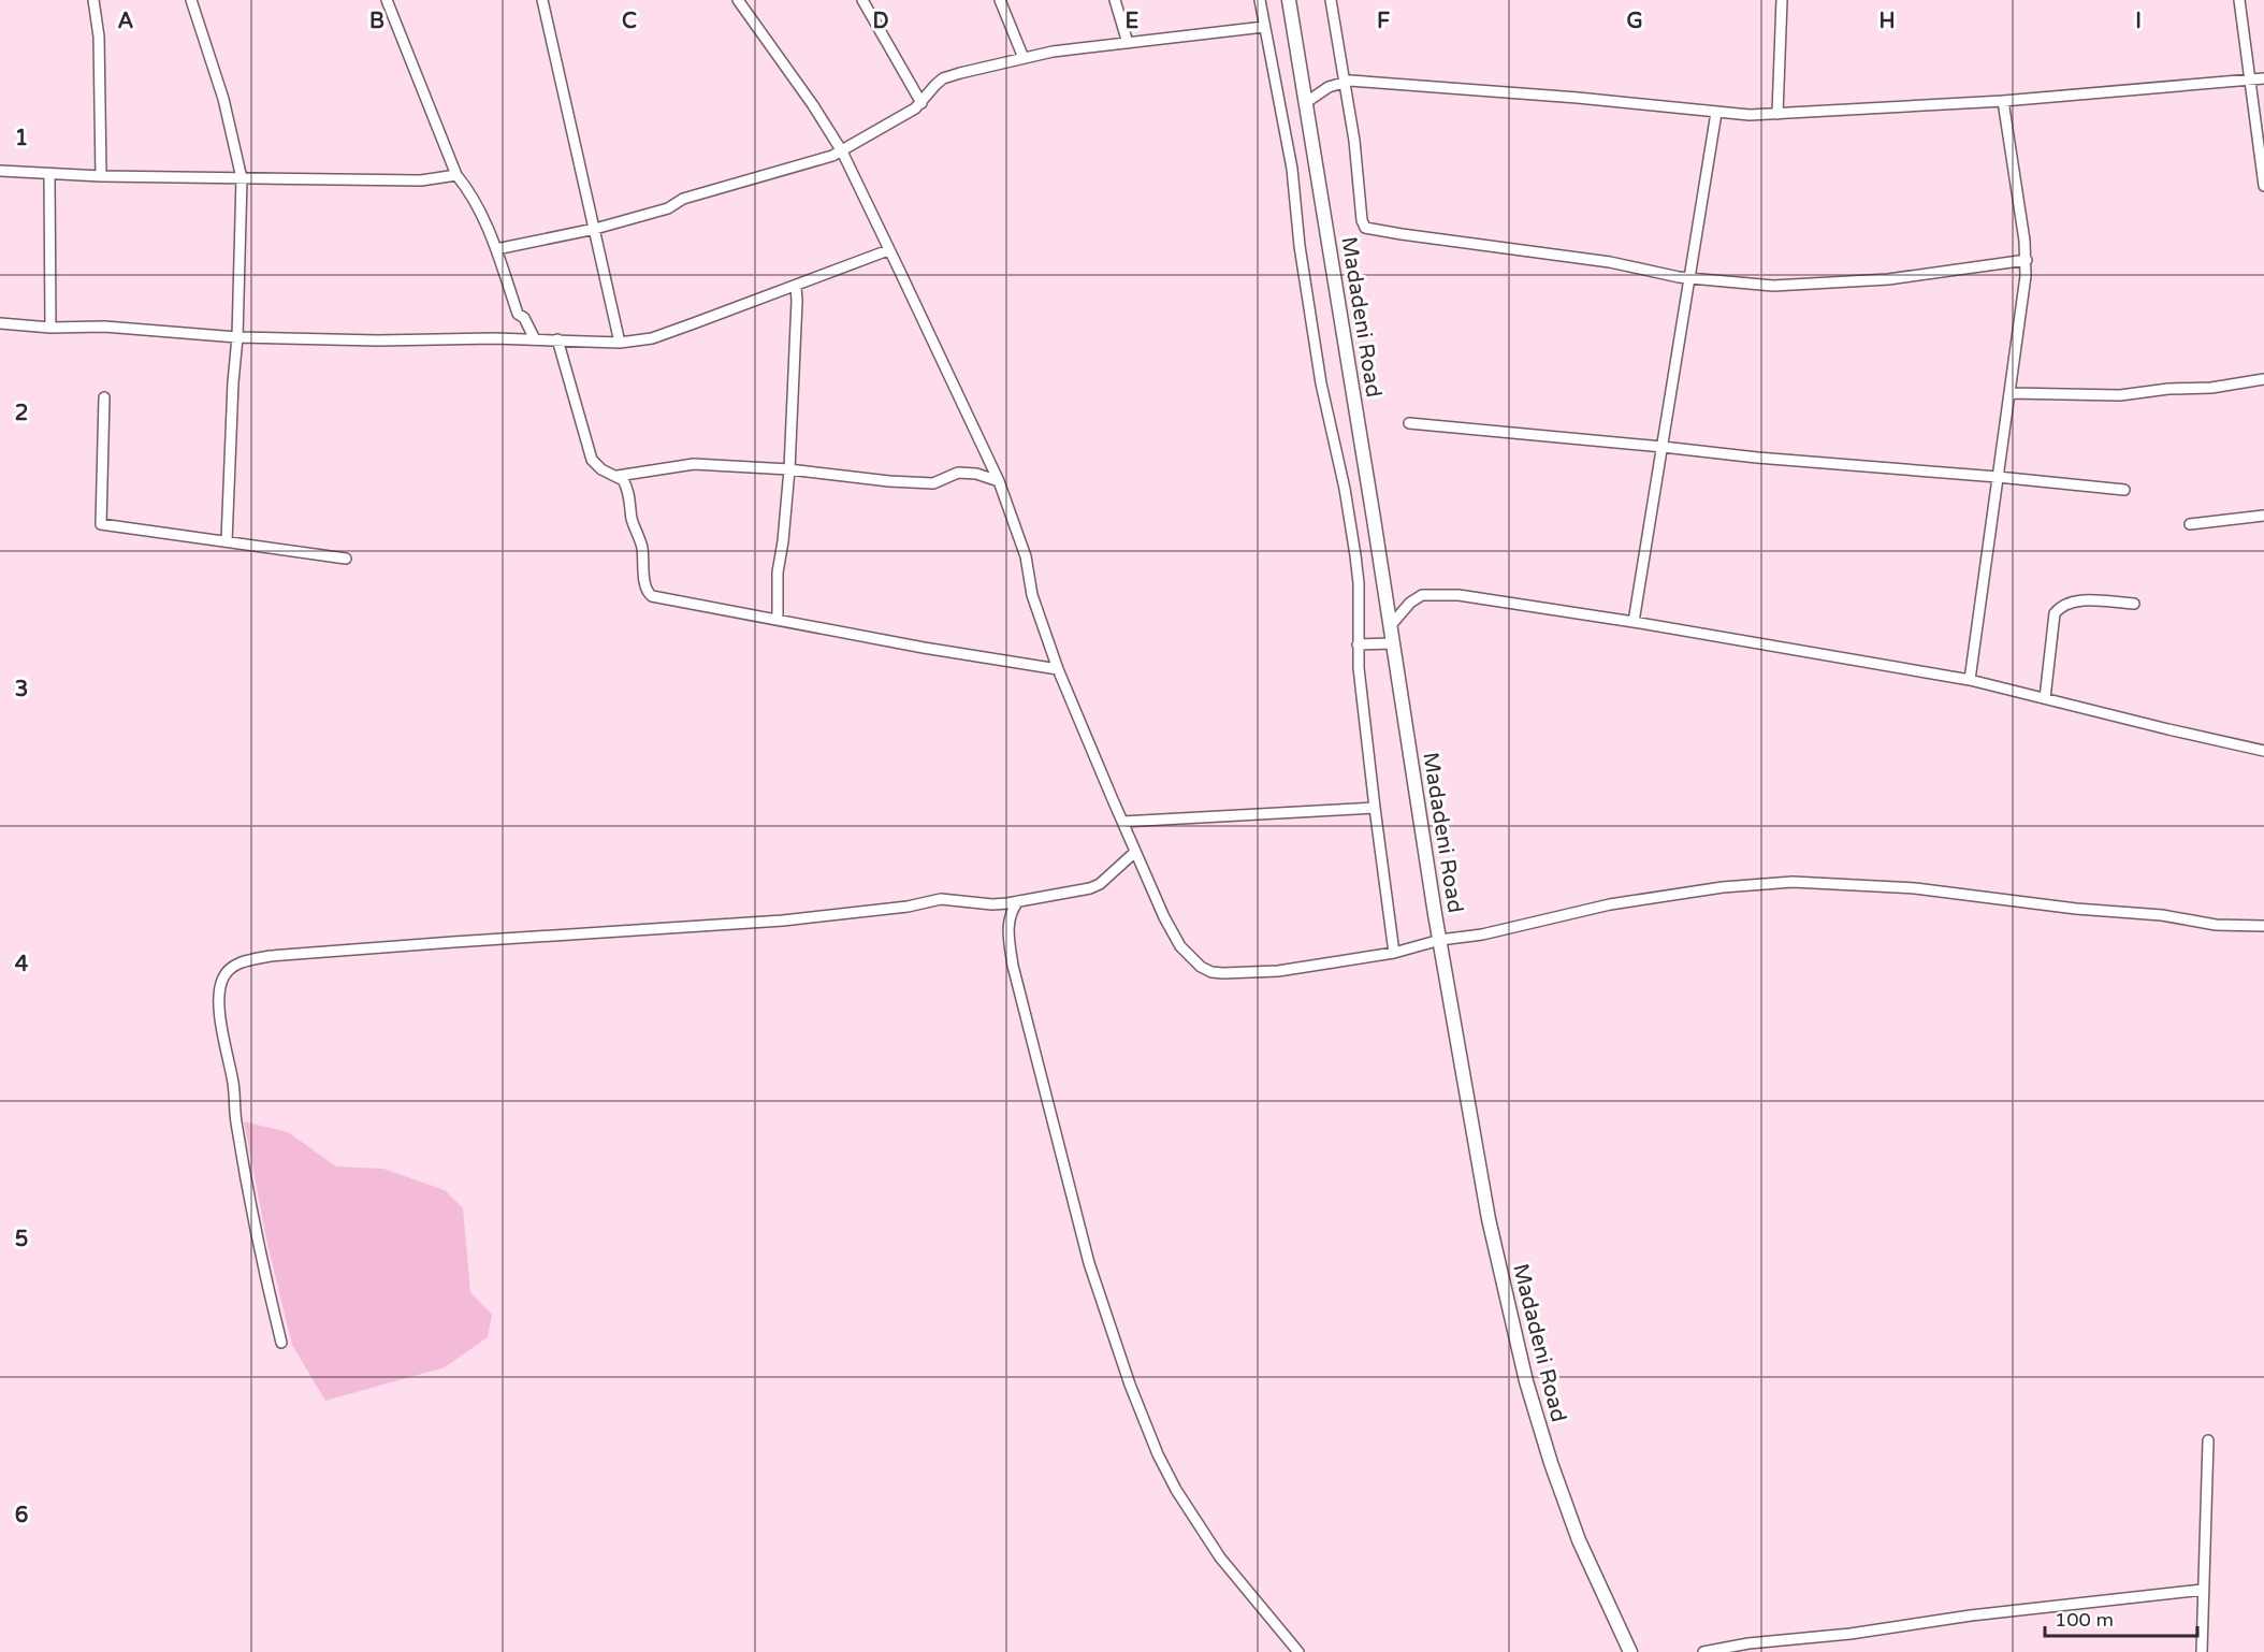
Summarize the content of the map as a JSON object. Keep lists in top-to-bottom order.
{
  "streets": {
    "street": ["Madadeni Road"]
  },
  "scale_bar": "100 m",
  "grid": {
    "columns": [
      "A",
      "B",
      "C",
      "D",
      "E",
      "F",
      "G",
      "H",
      "I"
    ],
    "rows": [
      "1",
      "2",
      "3",
      "4",
      "5",
      "6"
    ]
  }
}
